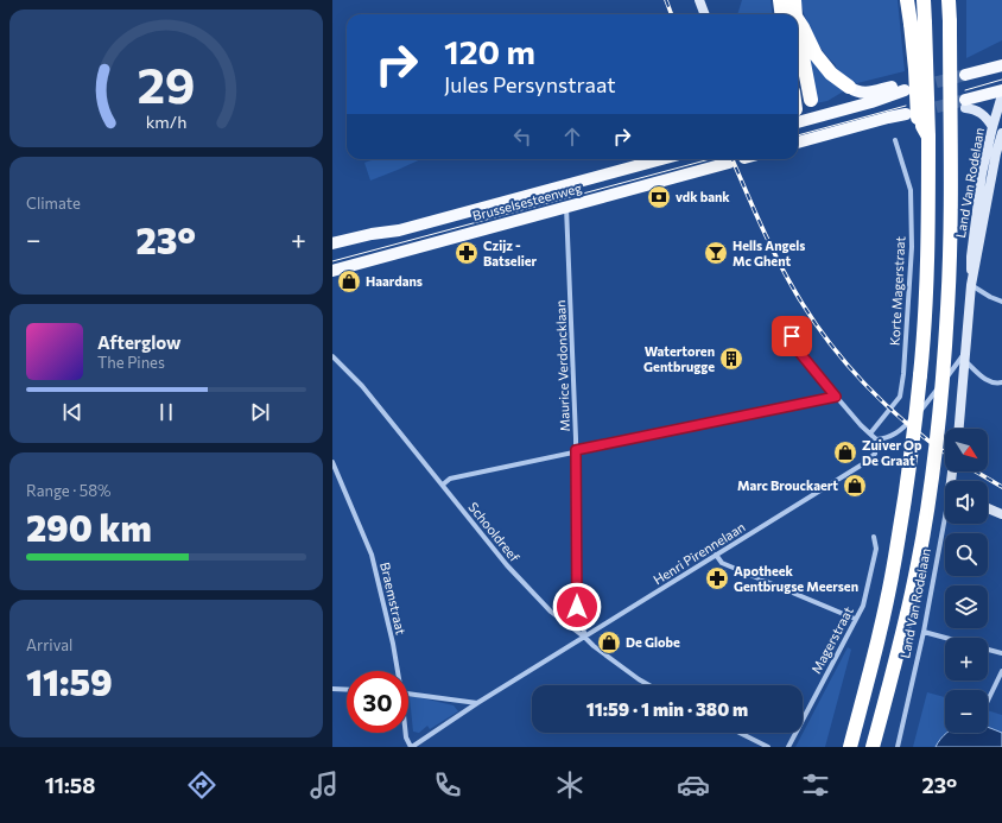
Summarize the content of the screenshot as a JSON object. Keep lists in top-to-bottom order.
{
  "streets": {
    "main road": ["Brusselsesteenweg"],
    "street": [
      "Land Van Rodelaan",
      "Korte Magerstraat",
      "Maurice Verdoncklaan",
      "Schooldreef",
      "Henri Pirennelaan",
      "Braemstraat",
      "Magerstraat"
    ]
  },
  "crossings": [
    ["Brusselsesteenweg", "Maurice Verdoncklaan"],
    ["Maurice Verdoncklaan", "Schooldreef"],
    ["Maurice Verdoncklaan", "Henri Pirennelaan"],
    ["Schooldreef", "Henri Pirennelaan"],
    ["Henri Pirennelaan", "Braemstraat"]
  ],
  "places": {
    "bank": ["vdk bank"],
    "pharmacy": ["Czijz - Batselier", "Apotheek Gentbrugse Meersen"],
    "bar": ["Hells Angels Mc Ghent"],
    "shop": [
      "Haardans",
      "Zuiver Op De Graat",
      "Marc Brouckaert",
      "De Globe"
    ],
    "building": ["Watertoren Gentbrugge"]
  },
  "north": "bottom right",
  "page": {
    "turn": ["120 m", "Jules Persynstraat"],
    "tile": [
      "Climate",
      ["Range · 58%", "290 km"],
      ["Arrival", "11:59"]
    ],
    "heat": ["−", "23°", "+"],
    "song": ["Afterglow", "The Pines"],
    "map_buttons": ["+", "−"],
    "limit": "30",
    "trip": "11:59 · 1 min · 380 m",
    "tabs": ["11:58", "23°"],
    "gauge": ["29", "km/h"]
  }
}
